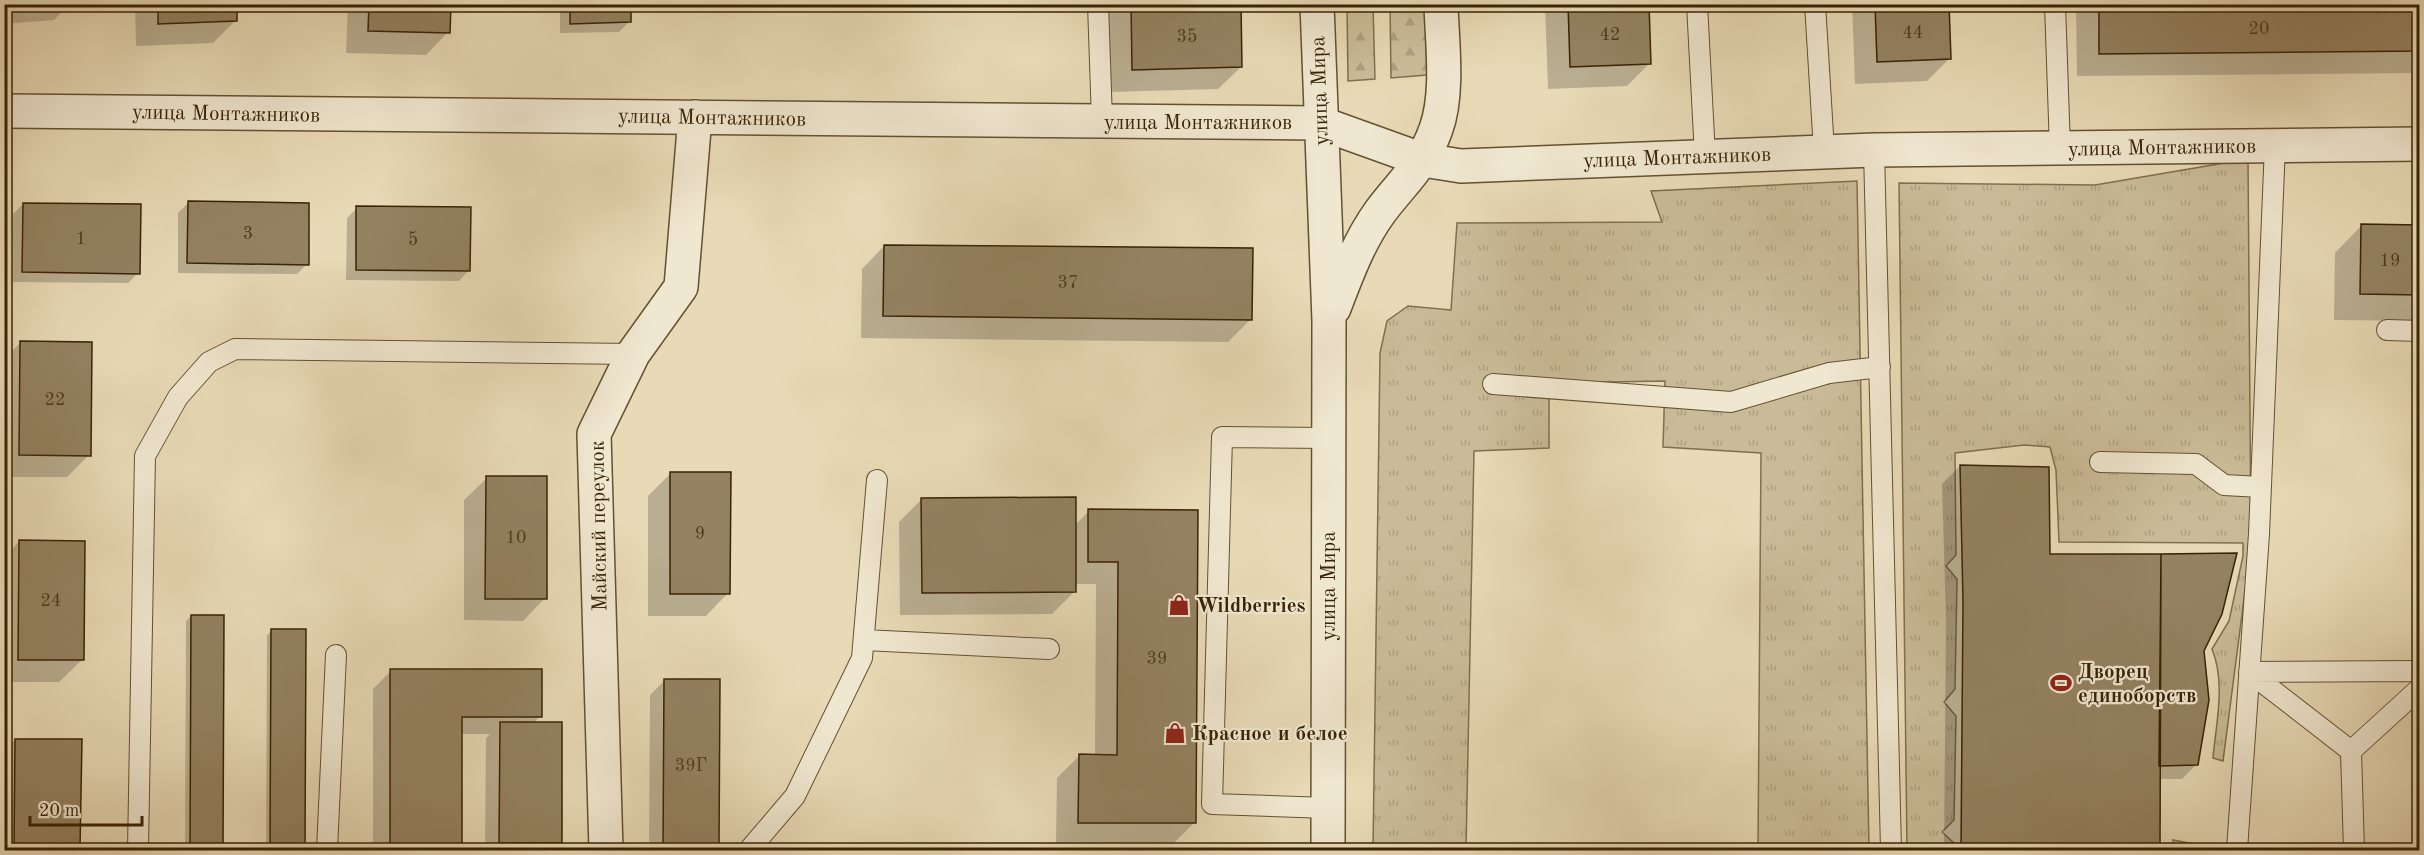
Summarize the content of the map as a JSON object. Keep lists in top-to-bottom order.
{
  "streets": {
    "street": ["улица Мира", "улица Монтажников", "Майский переулок"]
  },
  "crossings": [
    ["улица Мира", "улица Монтажников"],
    ["улица Монтажников", "Майский переулок"]
  ],
  "places": {
    "shop": ["Wildberries", "Красное и белое"],
    "sports": ["Дворец единоборств"]
  },
  "house_numbers": [
    "20",
    "44",
    "42",
    "35",
    "3",
    "1",
    "5",
    "19",
    "37",
    "22",
    "9",
    "10",
    "24",
    "39",
    "39Г"
  ],
  "scale_bar": "20 m"
}
